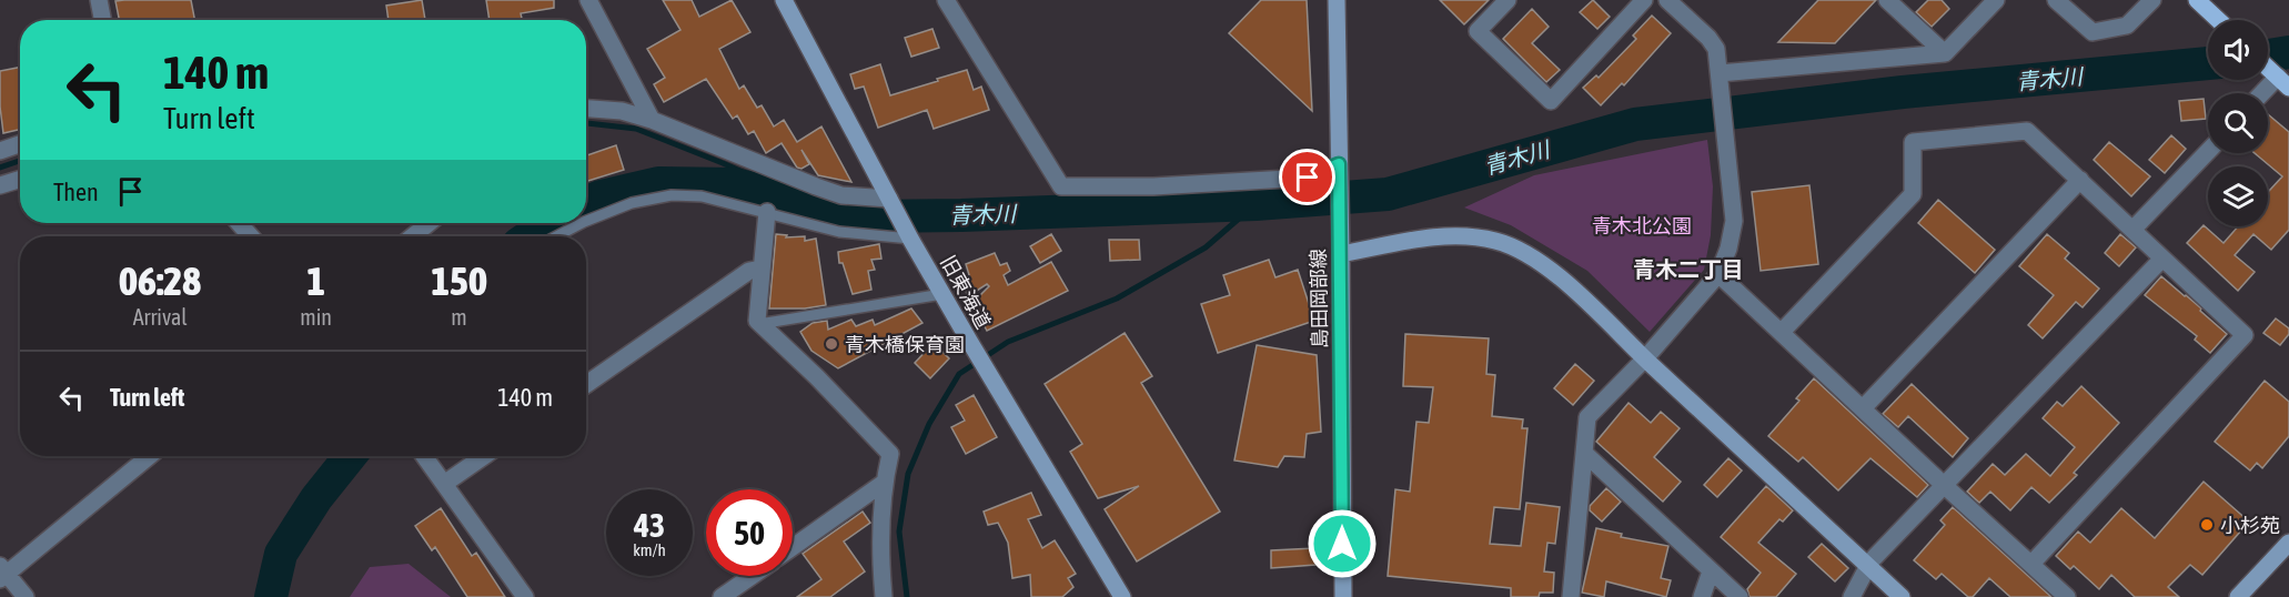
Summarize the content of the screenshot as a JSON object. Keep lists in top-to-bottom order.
{
  "streets": {
    "street": ["旧東海道", "島田岡部線"]
  },
  "districts": ["青木二丁目"],
  "water": ["青木川"],
  "parks": ["青木北公園"],
  "places": ["青木橋保育園", "小杉苑"],
  "page": {
    "turn": ["140 m", "Turn left"],
    "then": "Then",
    "eta": [
      "06:28",
      "Arrival",
      "1",
      "min",
      "150",
      "m"
    ],
    "list": [
      {
        "name": "Turn left",
        "value": "140 m"
      }
    ],
    "speed": "43 km/h",
    "limit": "50"
  }
}
